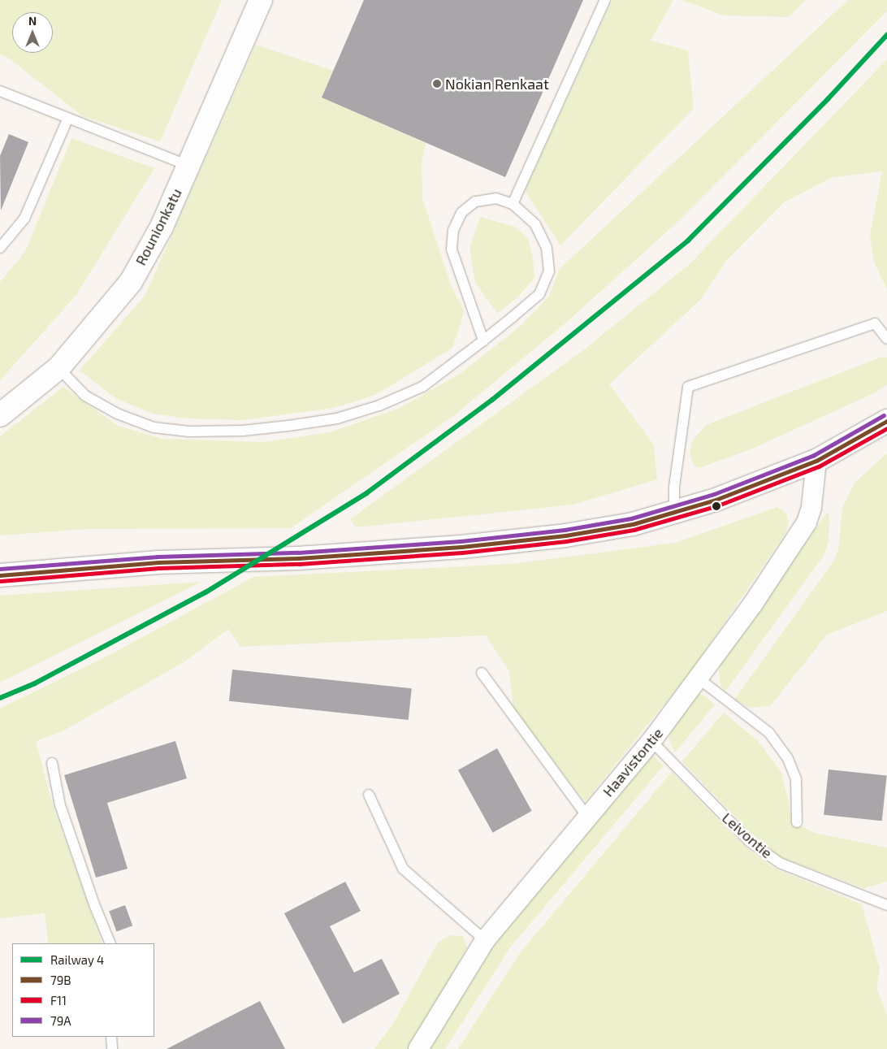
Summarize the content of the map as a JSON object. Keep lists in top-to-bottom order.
{
  "streets": {
    "main road": ["Rounionkatu"],
    "street": ["Haavistontie"],
    "lane": ["Leivontie"]
  },
  "crossings": [
    ["Haavistontie", "Leivontie"]
  ],
  "places": ["Nokian Renkaat"],
  "lines": [
    "rail line 4",
    "transit line 79A",
    "transit line 79B",
    "transit line F11"
  ],
  "legend": [
    "Railway 4",
    "79B",
    "F11",
    "79A"
  ],
  "north": "top"
}
